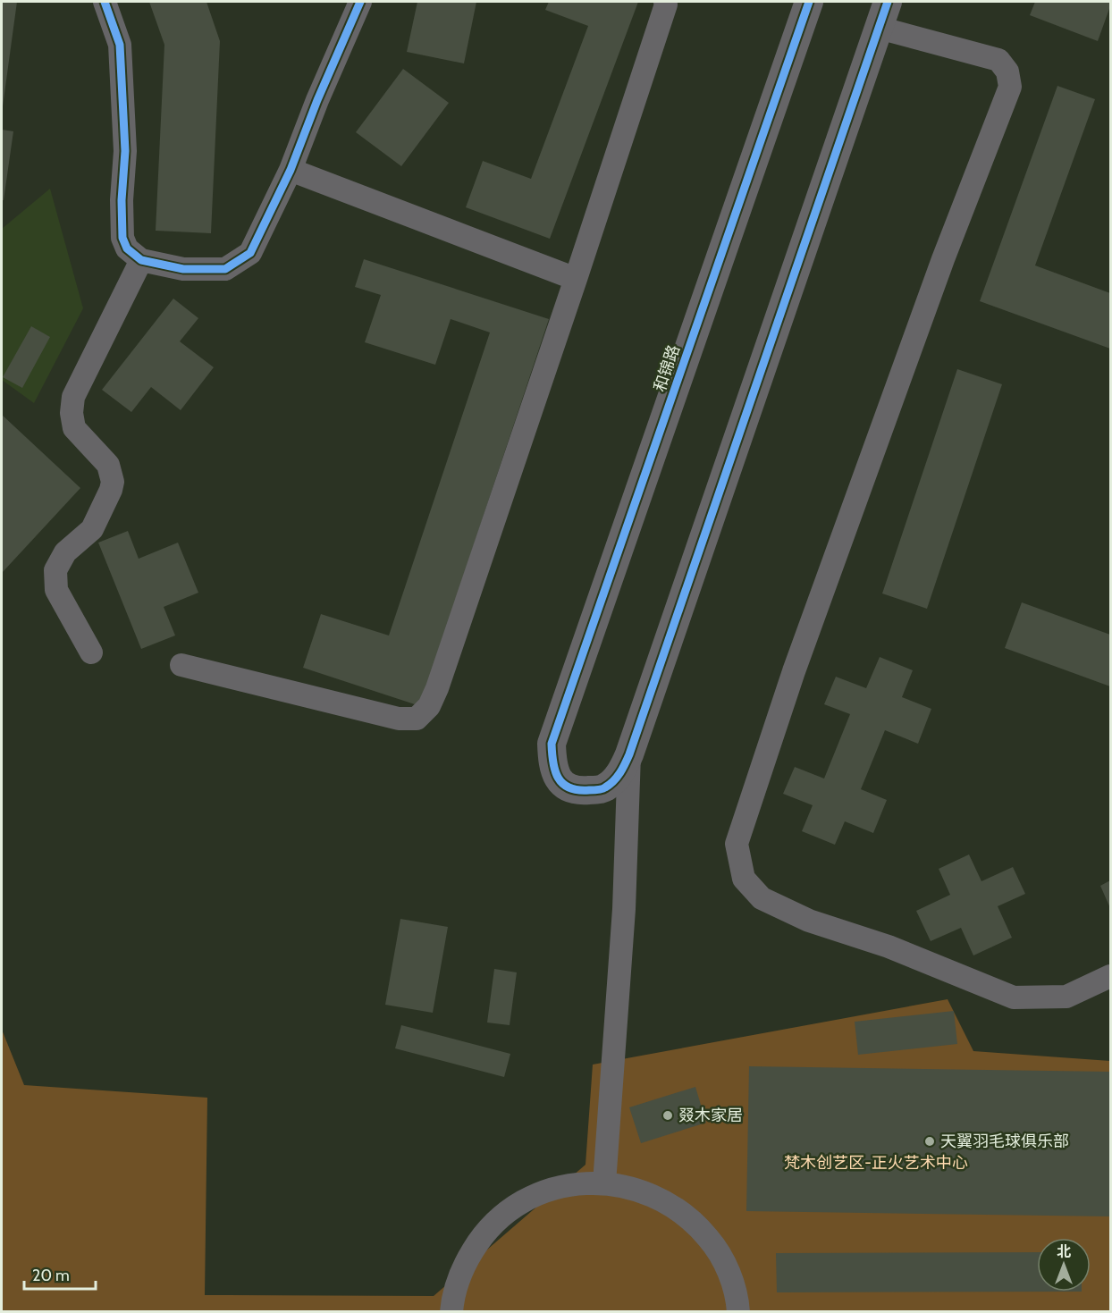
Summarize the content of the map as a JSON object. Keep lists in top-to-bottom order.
{
  "streets": {
    "street": ["和锦路"]
  },
  "parks": ["梵木创艺区-正火艺术中心"],
  "places": ["叕木家居", "天翼羽毛球俱乐部"],
  "scale_bar": "20 m",
  "north": "top"
}
